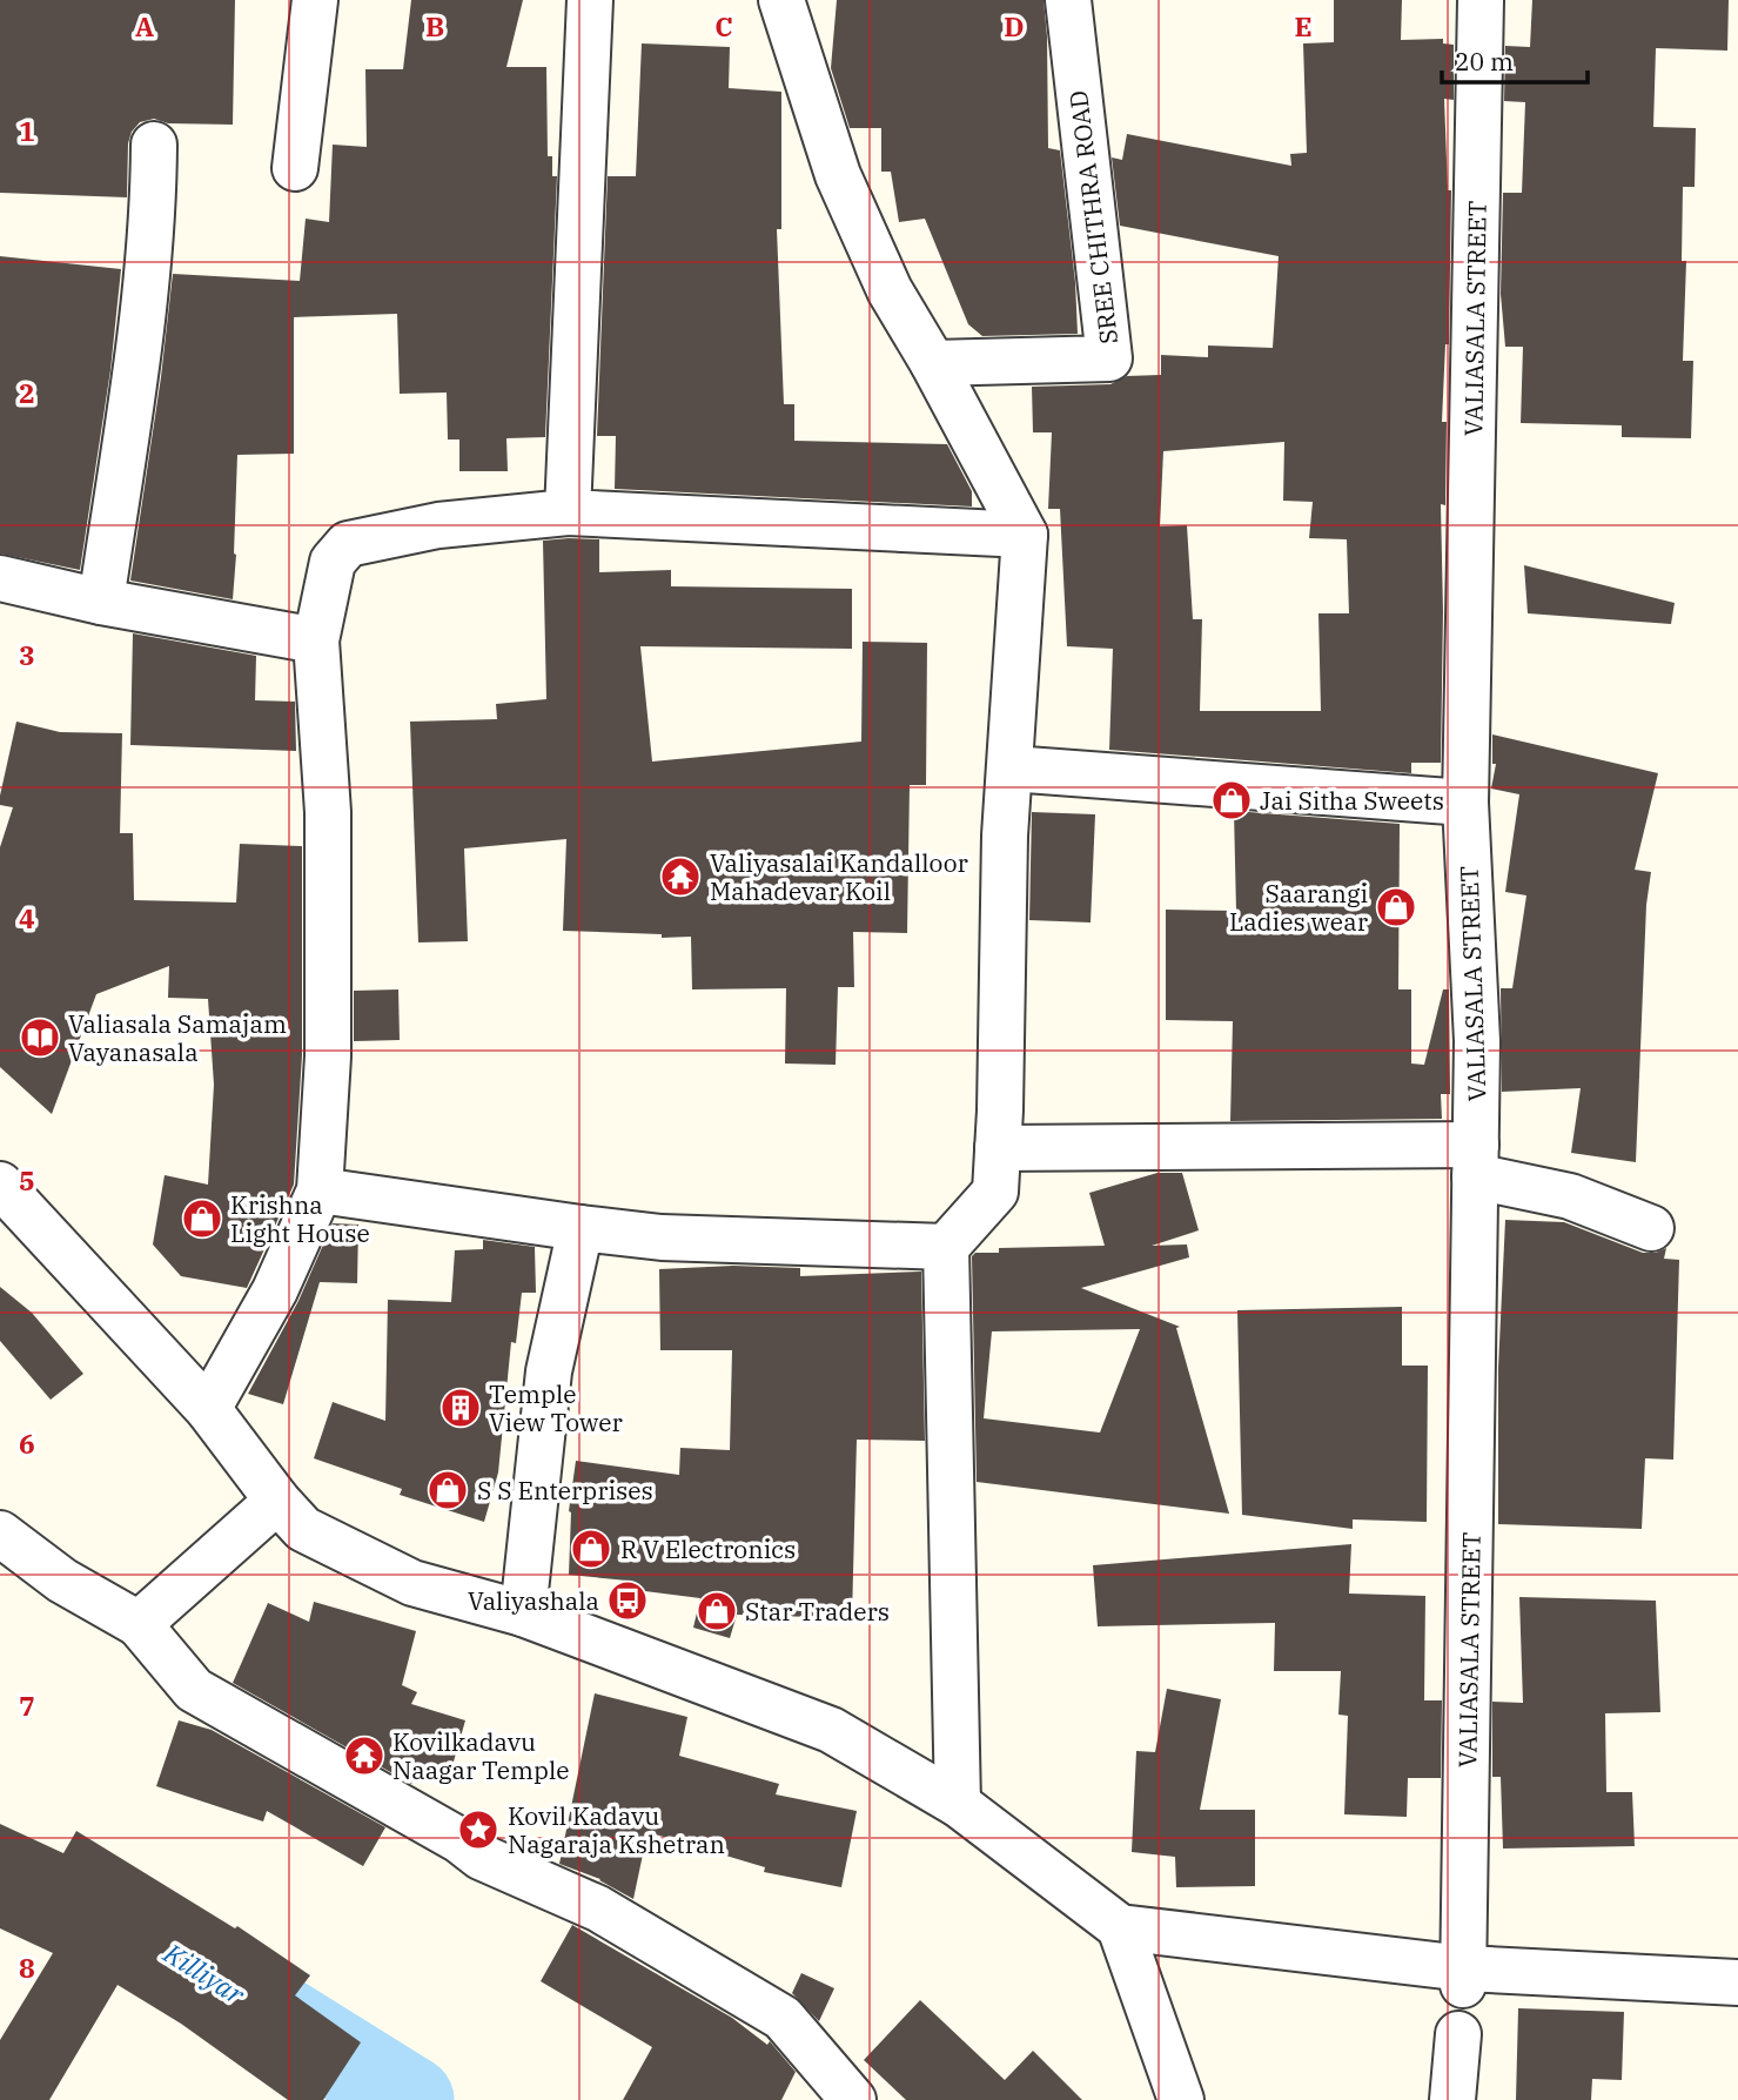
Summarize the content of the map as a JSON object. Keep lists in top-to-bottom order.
{
  "streets": {
    "street": ["SREE CHITHRA ROAD", "VALIASALA STREET"]
  },
  "water": ["Killiyar"],
  "places": {
    "shop": [
      "Jai Sitha Sweets",
      "Saarangi Ladies wear",
      "Krishna Light House",
      "S S Enterprises",
      "R V Electronics",
      "Star Traders"
    ],
    "temple": ["Valiyasalai Kandalloor Mahadevar Koil", "Kovilkadavu Naagar Temple"],
    "library": ["Valiasala Samajam Vayanasala"],
    "building": ["Temple View Tower"],
    "bus stop": ["Valiyashala"],
    "place": ["Kovil Kadavu Nagaraja Kshetran"]
  },
  "scale_bar": "20 m",
  "grid": {
    "columns": [
      "A",
      "B",
      "C",
      "D",
      "E"
    ],
    "rows": [
      "1",
      "2",
      "3",
      "4",
      "5",
      "6",
      "7",
      "8"
    ]
  }
}
